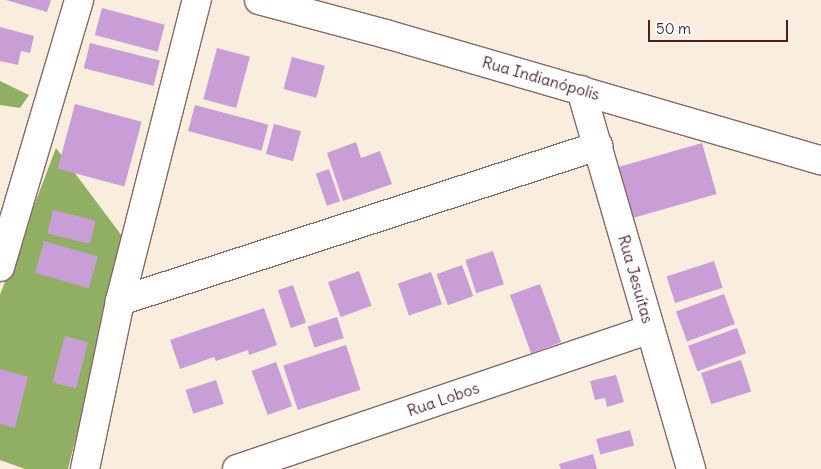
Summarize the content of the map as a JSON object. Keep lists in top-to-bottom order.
{
  "streets": {
    "street": ["Rua Indianópolis", "Rua Jesuítas", "Rua Lobos"]
  },
  "crossings": [
    ["Rua Indianópolis", "Rua Jesuítas"],
    ["Rua Jesuítas", "Rua Lobos"]
  ],
  "scale_bar": "50 m"
}
